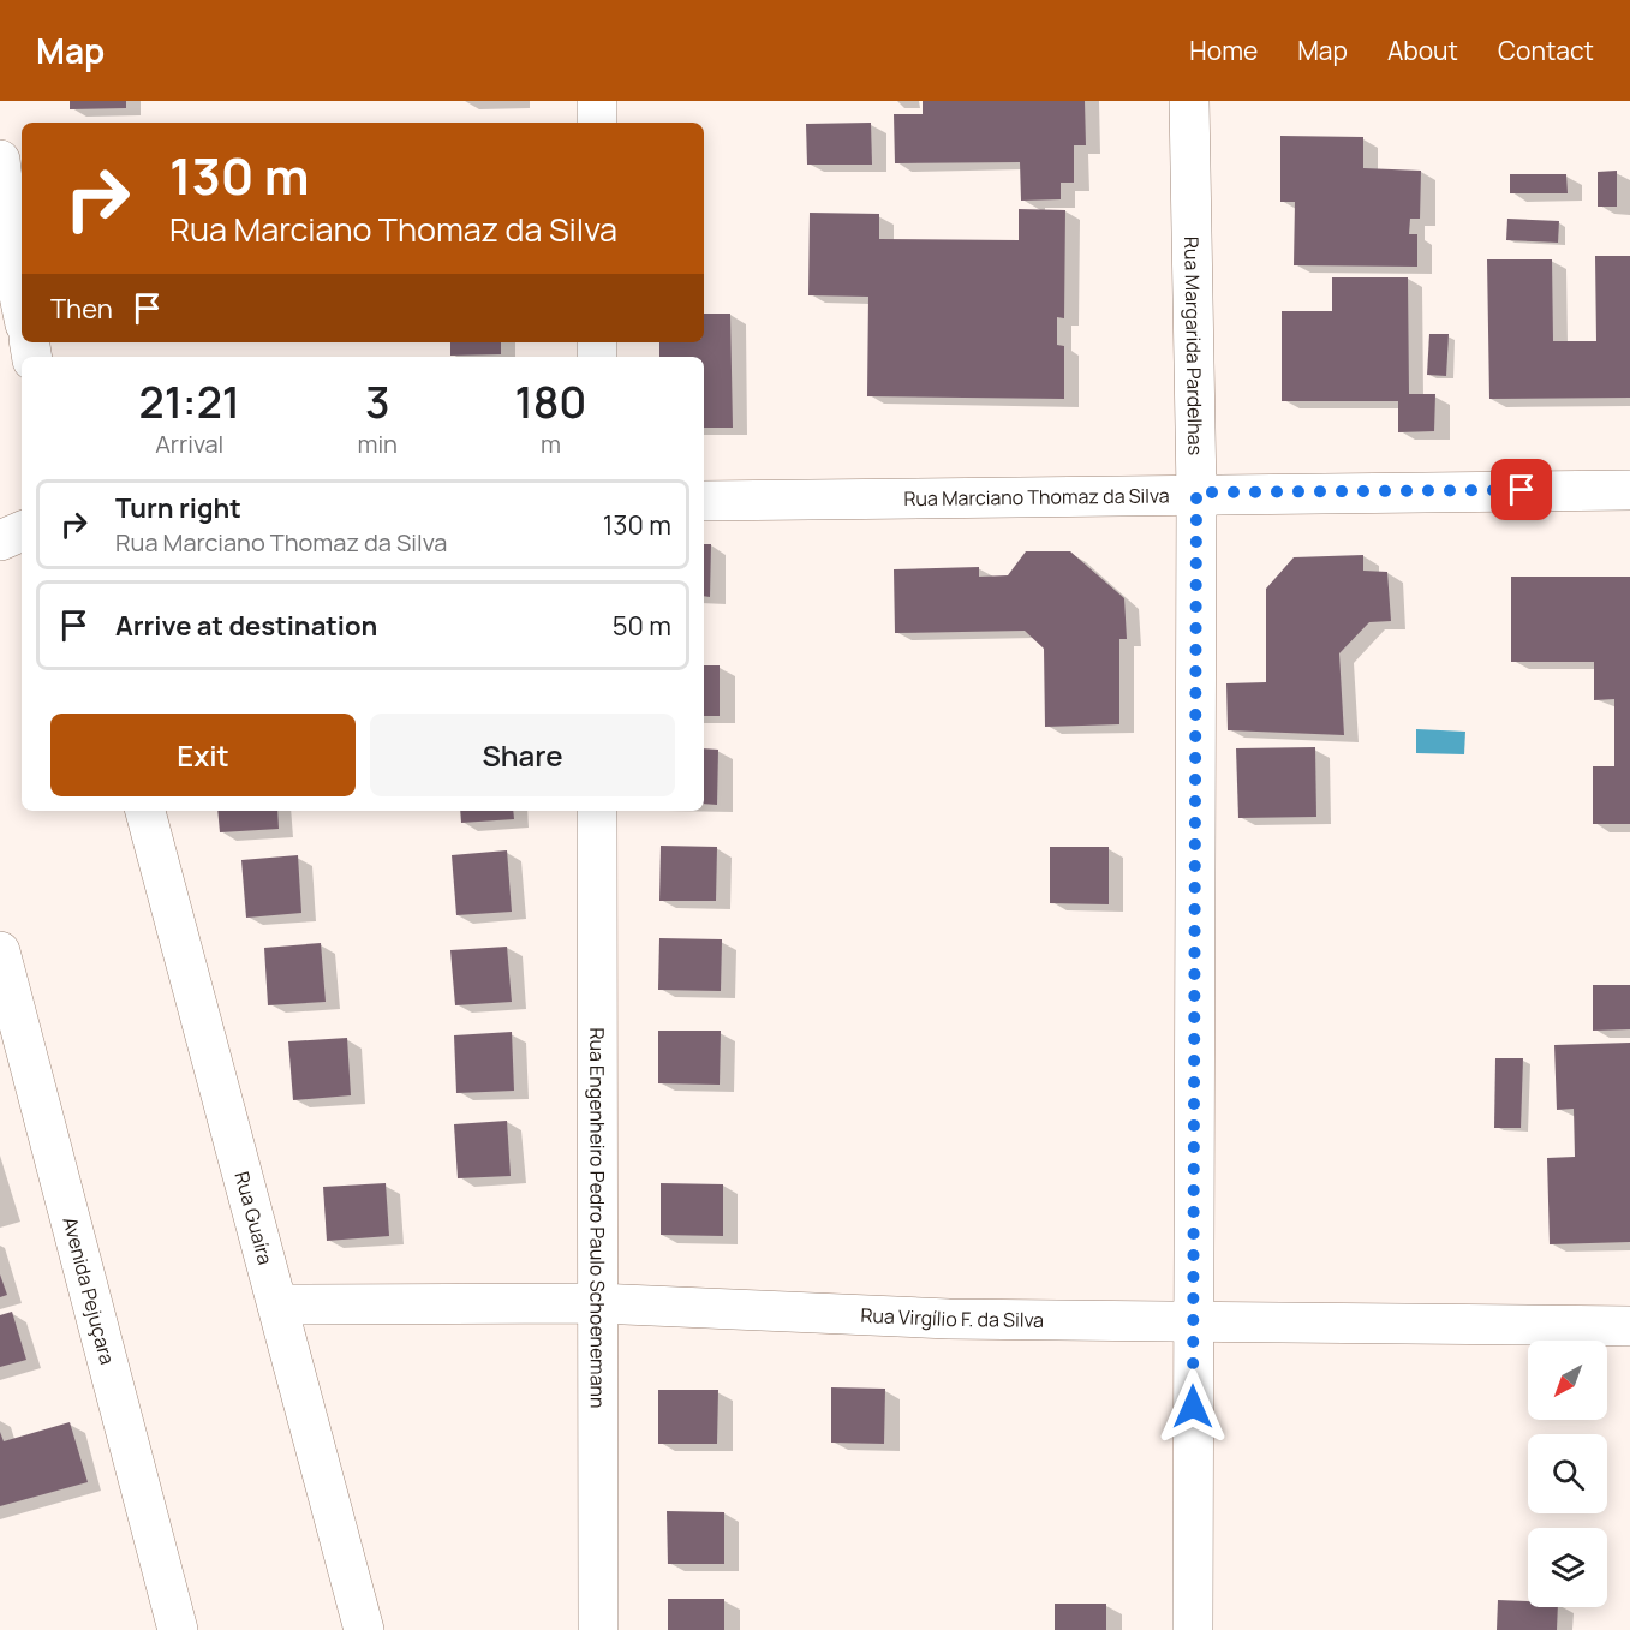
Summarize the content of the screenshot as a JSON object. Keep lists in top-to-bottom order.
{
  "streets": {
    "street": [
      "Rua Margarida Pardelhas",
      "Rua Marciano Thomaz da Silva",
      "Rua Guaíra",
      "Rua Engenheiro Pedro Paulo Schoenemann",
      "Avenida Pejuçara",
      "Rua Virgílio F. da Silva"
    ]
  },
  "crossings": [
    ["Rua Margarida Pardelhas", "Rua Marciano Thomaz da Silva"],
    ["Rua Margarida Pardelhas", "Rua Virgílio F. da Silva"],
    ["Rua Guaíra", "Rua Virgílio F. da Silva"],
    ["Rua Engenheiro Pedro Paulo Schoenemann", "Rua Virgílio F. da Silva"]
  ],
  "north": "bottom left",
  "page": {
    "header": "Map",
    "nav": [
      "Home",
      "Map",
      "About",
      "Contact"
    ],
    "turn": ["130 m", "Rua Marciano Thomaz da Silva"],
    "then": "Then",
    "eta": [
      "21:21",
      "Arrival",
      "3",
      "min",
      "180",
      "m"
    ],
    "list": [
      {
        "name": "Turn right",
        "note": "Rua Marciano Thomaz da Silva",
        "value": "130 m"
      },
      {
        "name": "Arrive at destination",
        "value": "50 m"
      }
    ],
    "buttons": ["Exit", "Share"]
  }
}
